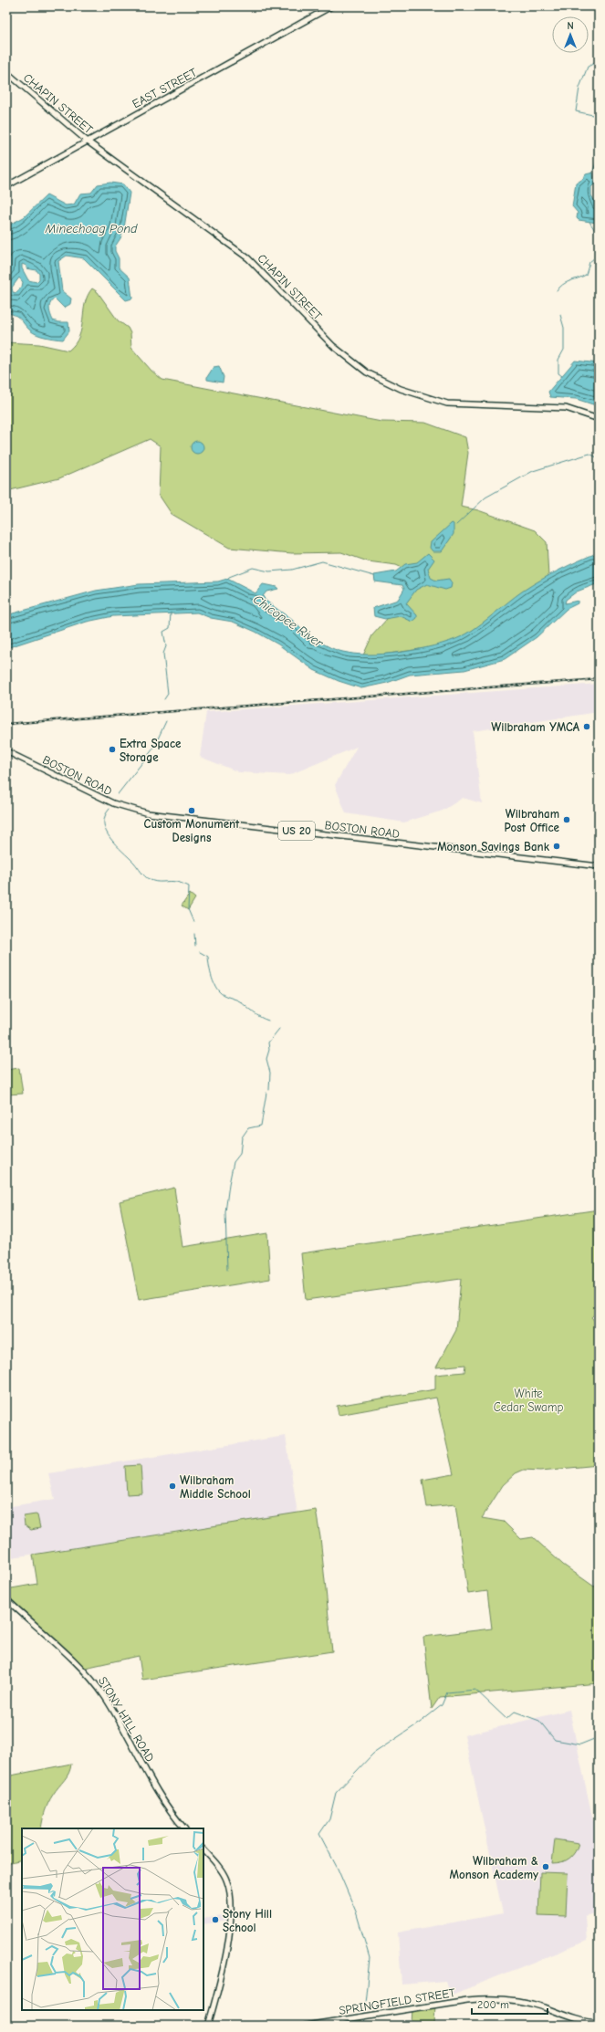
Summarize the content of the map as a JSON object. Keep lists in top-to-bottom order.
{
  "streets": {
    "main road": [
      "EAST STREET",
      "CHAPIN STREET",
      "BOSTON ROAD",
      "US 20",
      "STONY HILL ROAD",
      "SPRINGFIELD STREET"
    ]
  },
  "crossings": [
    ["EAST STREET", "CHAPIN STREET"]
  ],
  "water": ["Minechoag Pond", "Chicopee River"],
  "parks": ["White Cedar Swamp"],
  "places": [
    "Wilbraham YMCA",
    "Extra Space Storage",
    "Custom Monument Designs",
    "Wilbraham Post Office",
    "Monson Savings Bank",
    "Wilbraham Middle School",
    "Wilbraham & Monson Academy",
    "Stony Hill School"
  ],
  "scale_bar": "200 m",
  "north": "top"
}
